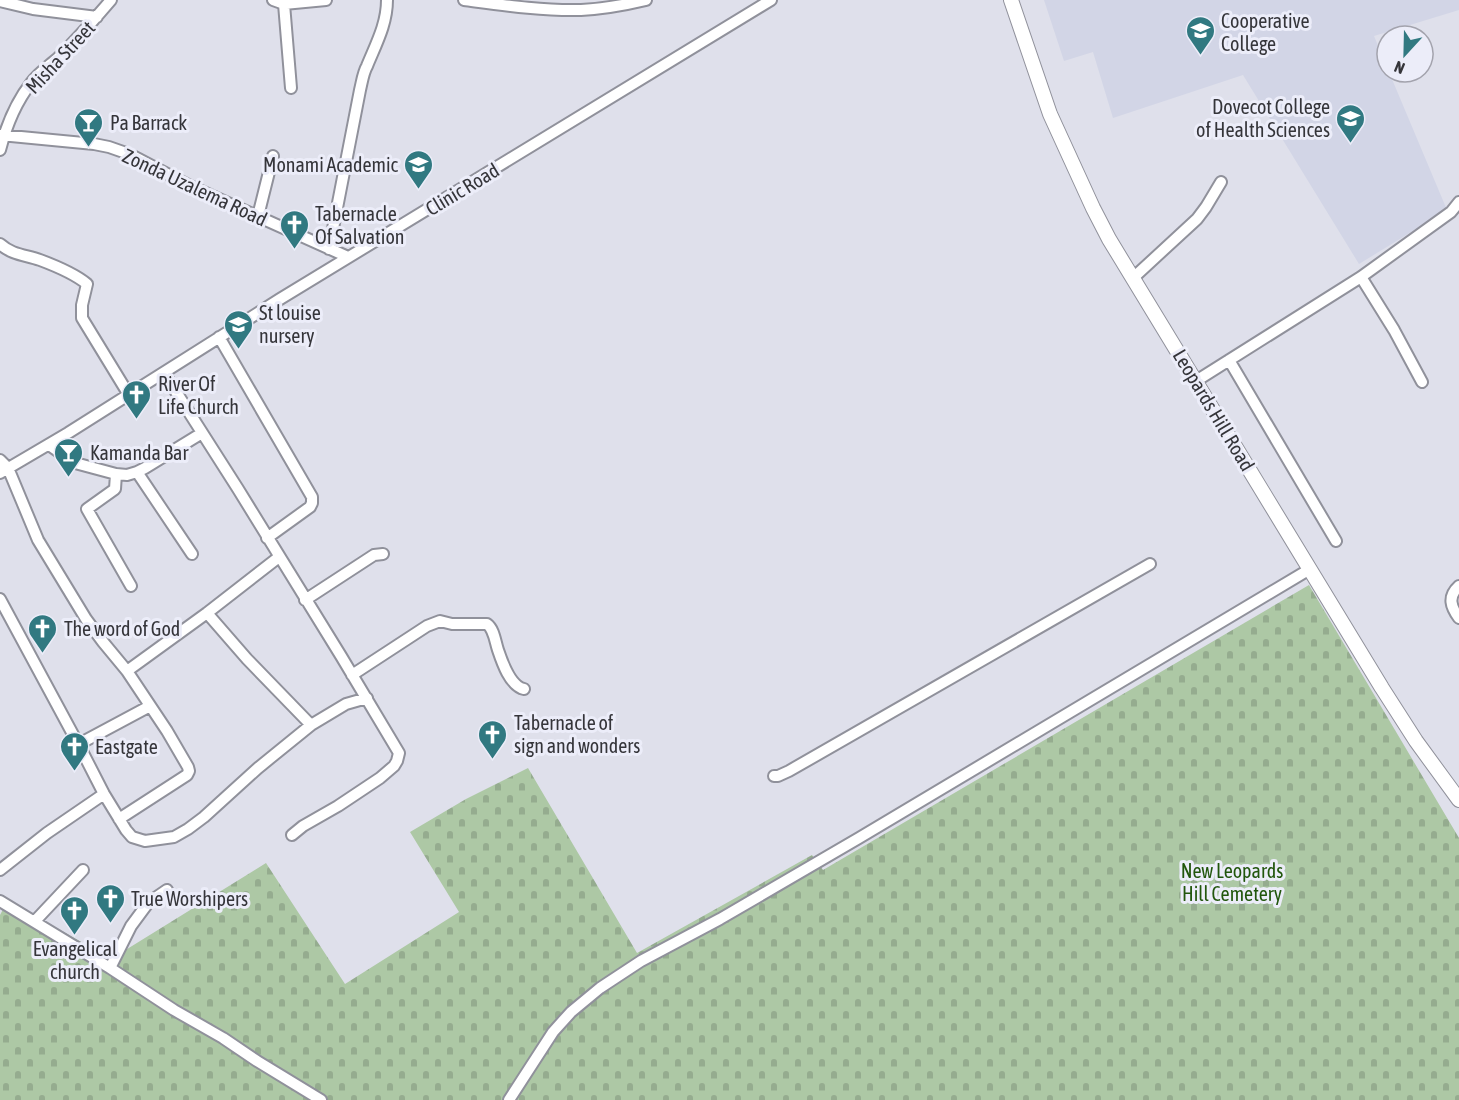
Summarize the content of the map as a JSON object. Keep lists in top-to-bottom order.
{
  "streets": {
    "main road": ["Leopards Hill Road"],
    "street": ["Misha Street", "Zonda Uzalema Road", "Clinic Road"]
  },
  "crossings": [
    ["Misha Street", "Zonda Uzalema Road"],
    ["Zonda Uzalema Road", "Clinic Road"]
  ],
  "parks": ["New Leopards Hill Cemetery"],
  "places": {
    "school or university": [
      "Cooperative College",
      "Dovecot College of Health Sciences",
      "Monami Academic",
      "St louise nursery"
    ],
    "bar": ["Pa Barrack", "Kamanda Bar"],
    "church": [
      "Tabernacle Of Salvation",
      "River Of Life Church",
      "The word of God",
      "Tabernacle of sign and wonders",
      "Eastgate",
      "True Worshipers",
      "Evangelical church"
    ]
  },
  "north": "bottom"
}
